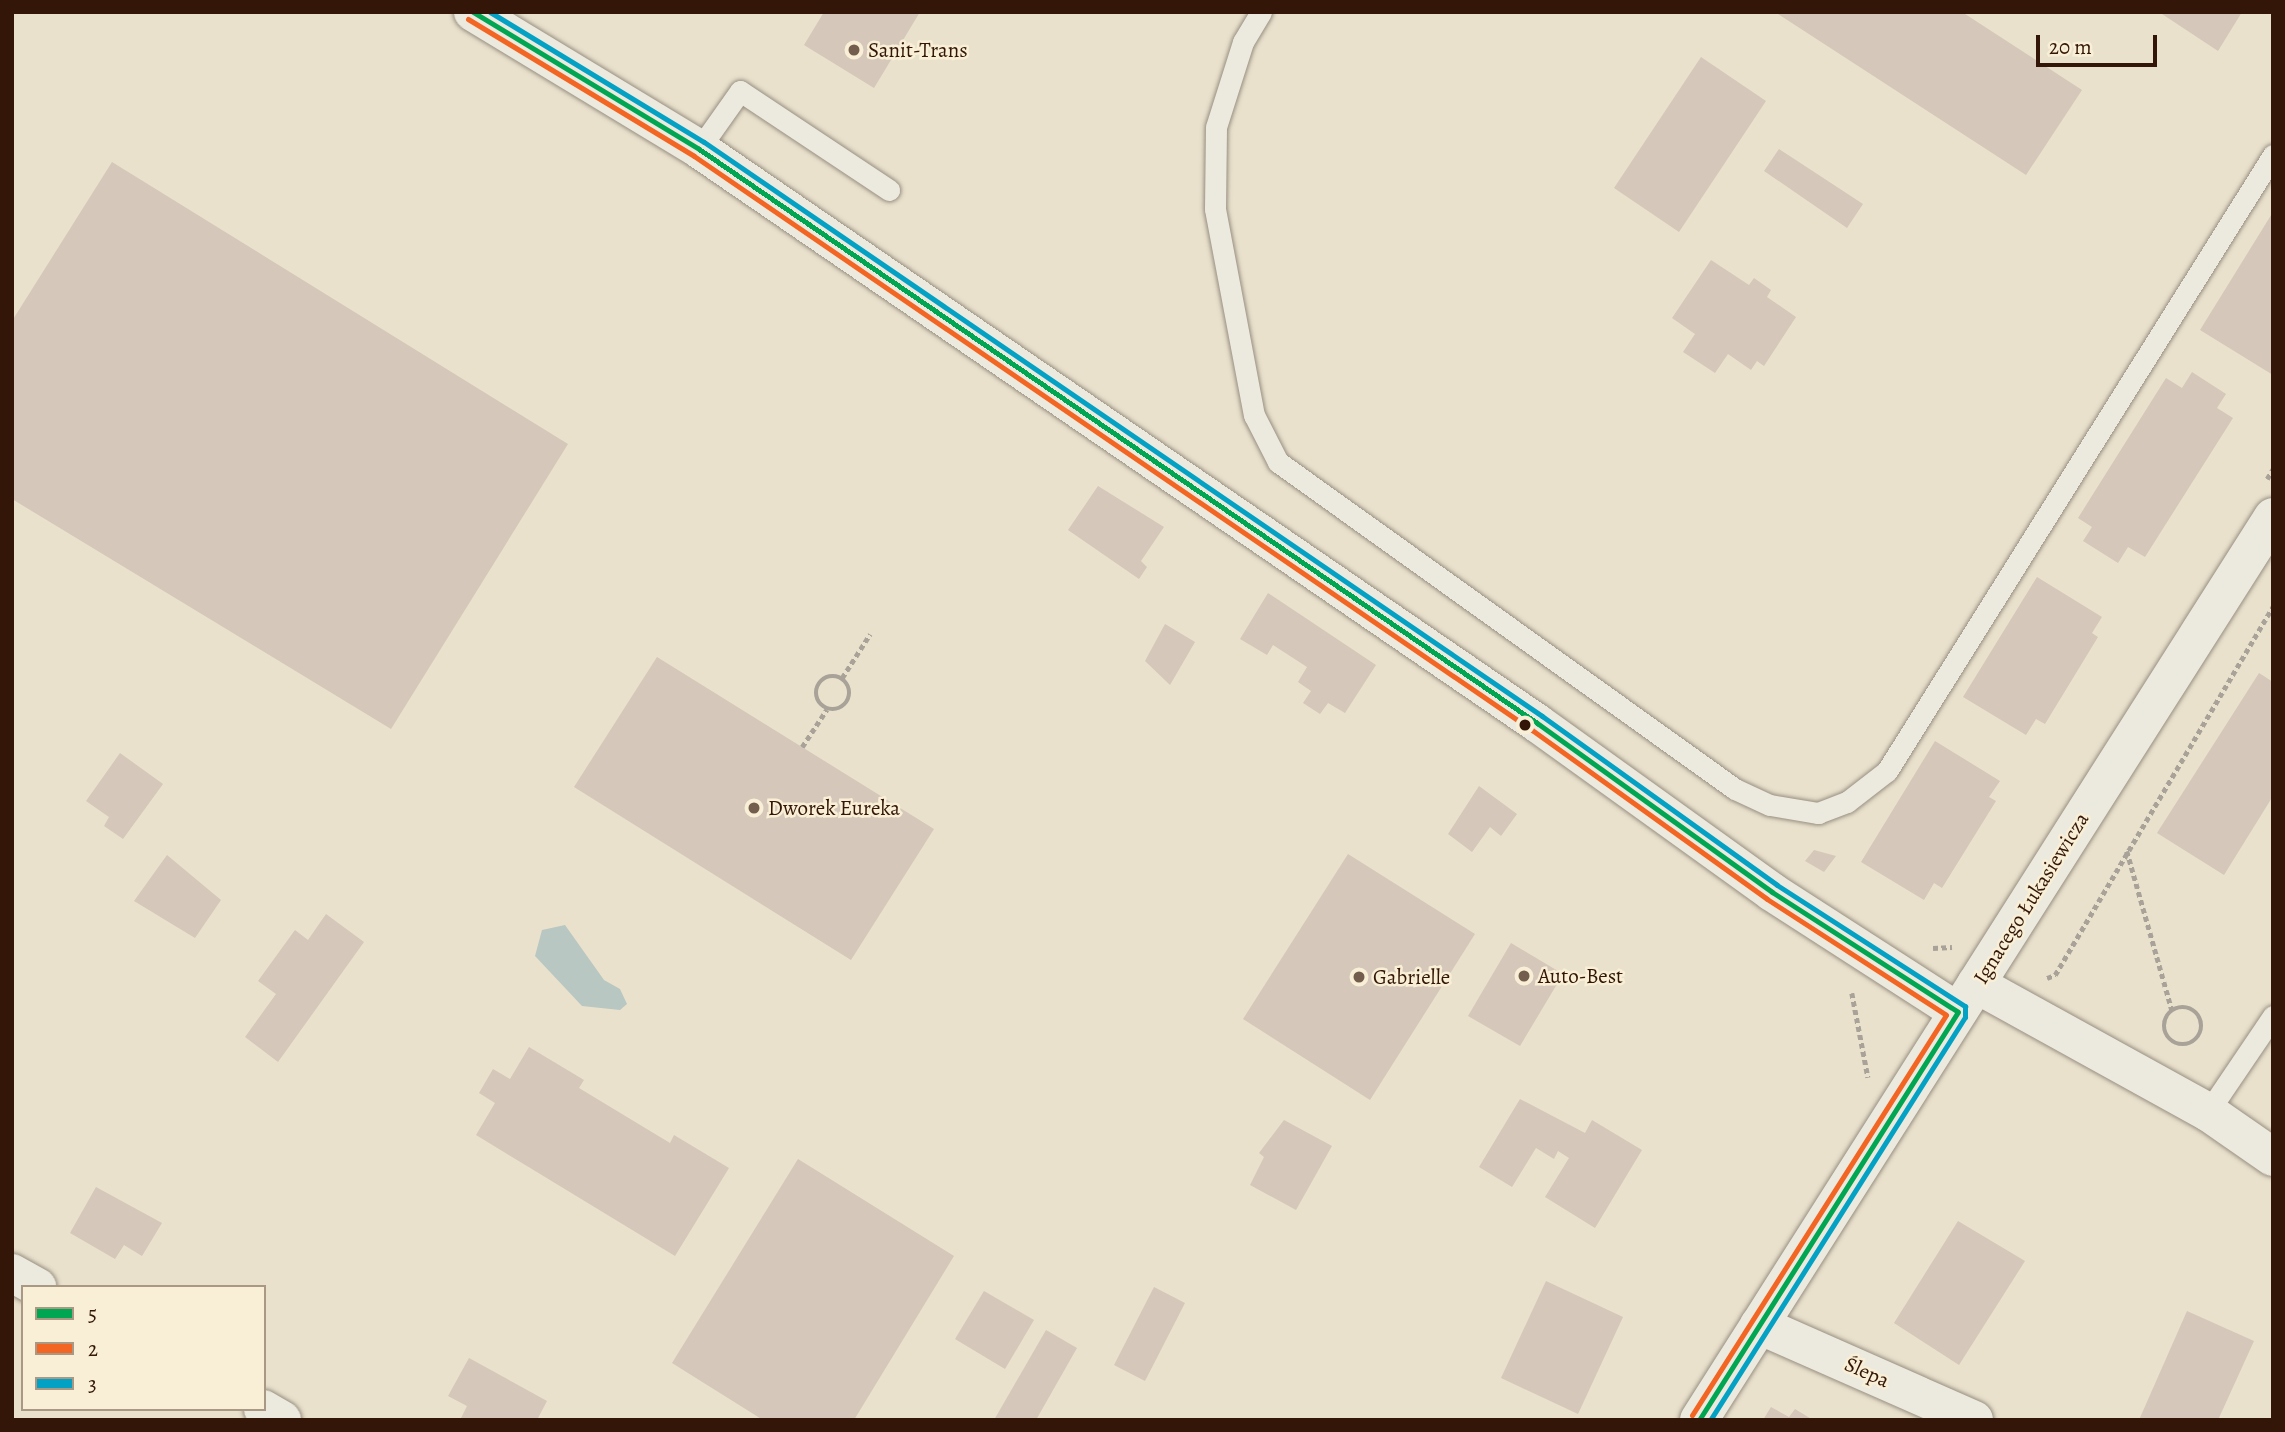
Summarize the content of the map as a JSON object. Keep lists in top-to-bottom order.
{
  "streets": {
    "street": ["Ignacego Łukasiewicza", "Ślepa"]
  },
  "crossings": [
    ["Ignacego Łukasiewicza", "Ślepa"]
  ],
  "places": [
    "Sanit-Trans",
    "Dworek Eureka",
    "Auto-Best",
    "Gabrielle"
  ],
  "lines": ["transit line 5", "transit line 3", "transit line 2"],
  "legend": ["5", "2", "3"],
  "scale_bar": "20 m"
}
